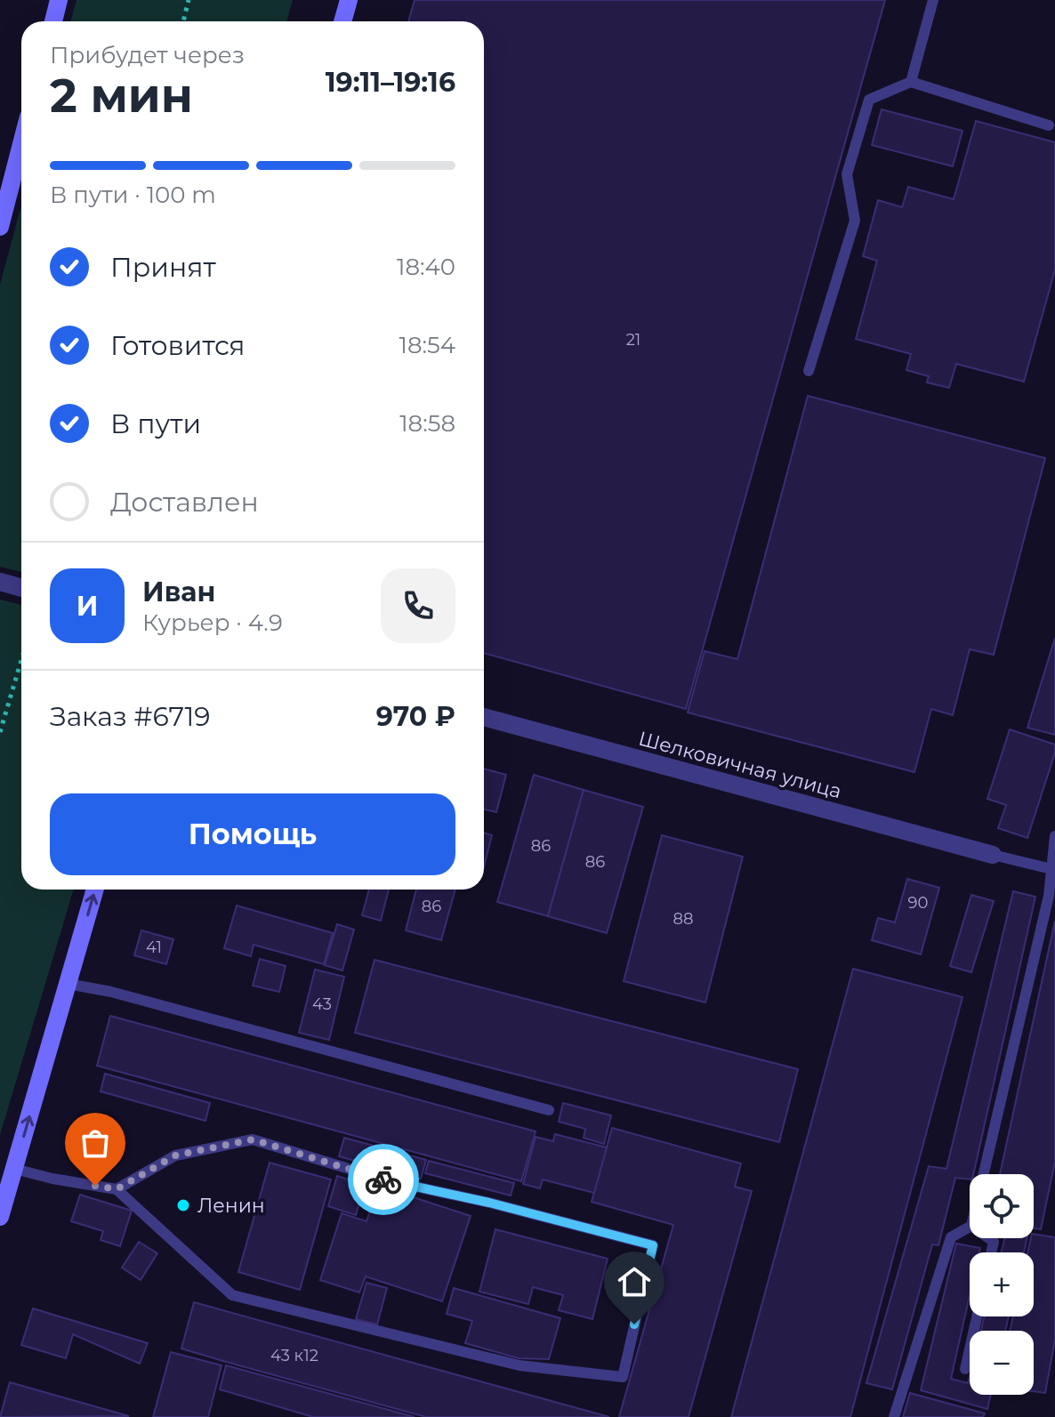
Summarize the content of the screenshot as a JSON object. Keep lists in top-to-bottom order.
{
  "streets": {
    "street": ["Шелковичная улица"]
  },
  "places": ["Ленин"],
  "house_numbers": [
    "21",
    "86",
    "86",
    "90",
    "86",
    "88",
    "41",
    "43",
    "43 к12"
  ],
  "page": {
    "heading": ["2 мин", "Прибудет через", "19:11–19:16"],
    "panel": [
      "Иван",
      "Курьер · 4.9",
      "Заказ #6719",
      "970 ₽"
    ],
    "bar": "В пути · 100 m",
    "list": [
      ["Принят", "18:40"],
      ["Готовится", "18:54"],
      ["В пути", "18:58"],
      "Доставлен"
    ],
    "round": "И",
    "buttons": "Помощь",
    "map_buttons": ["+", "−"]
  }
}
